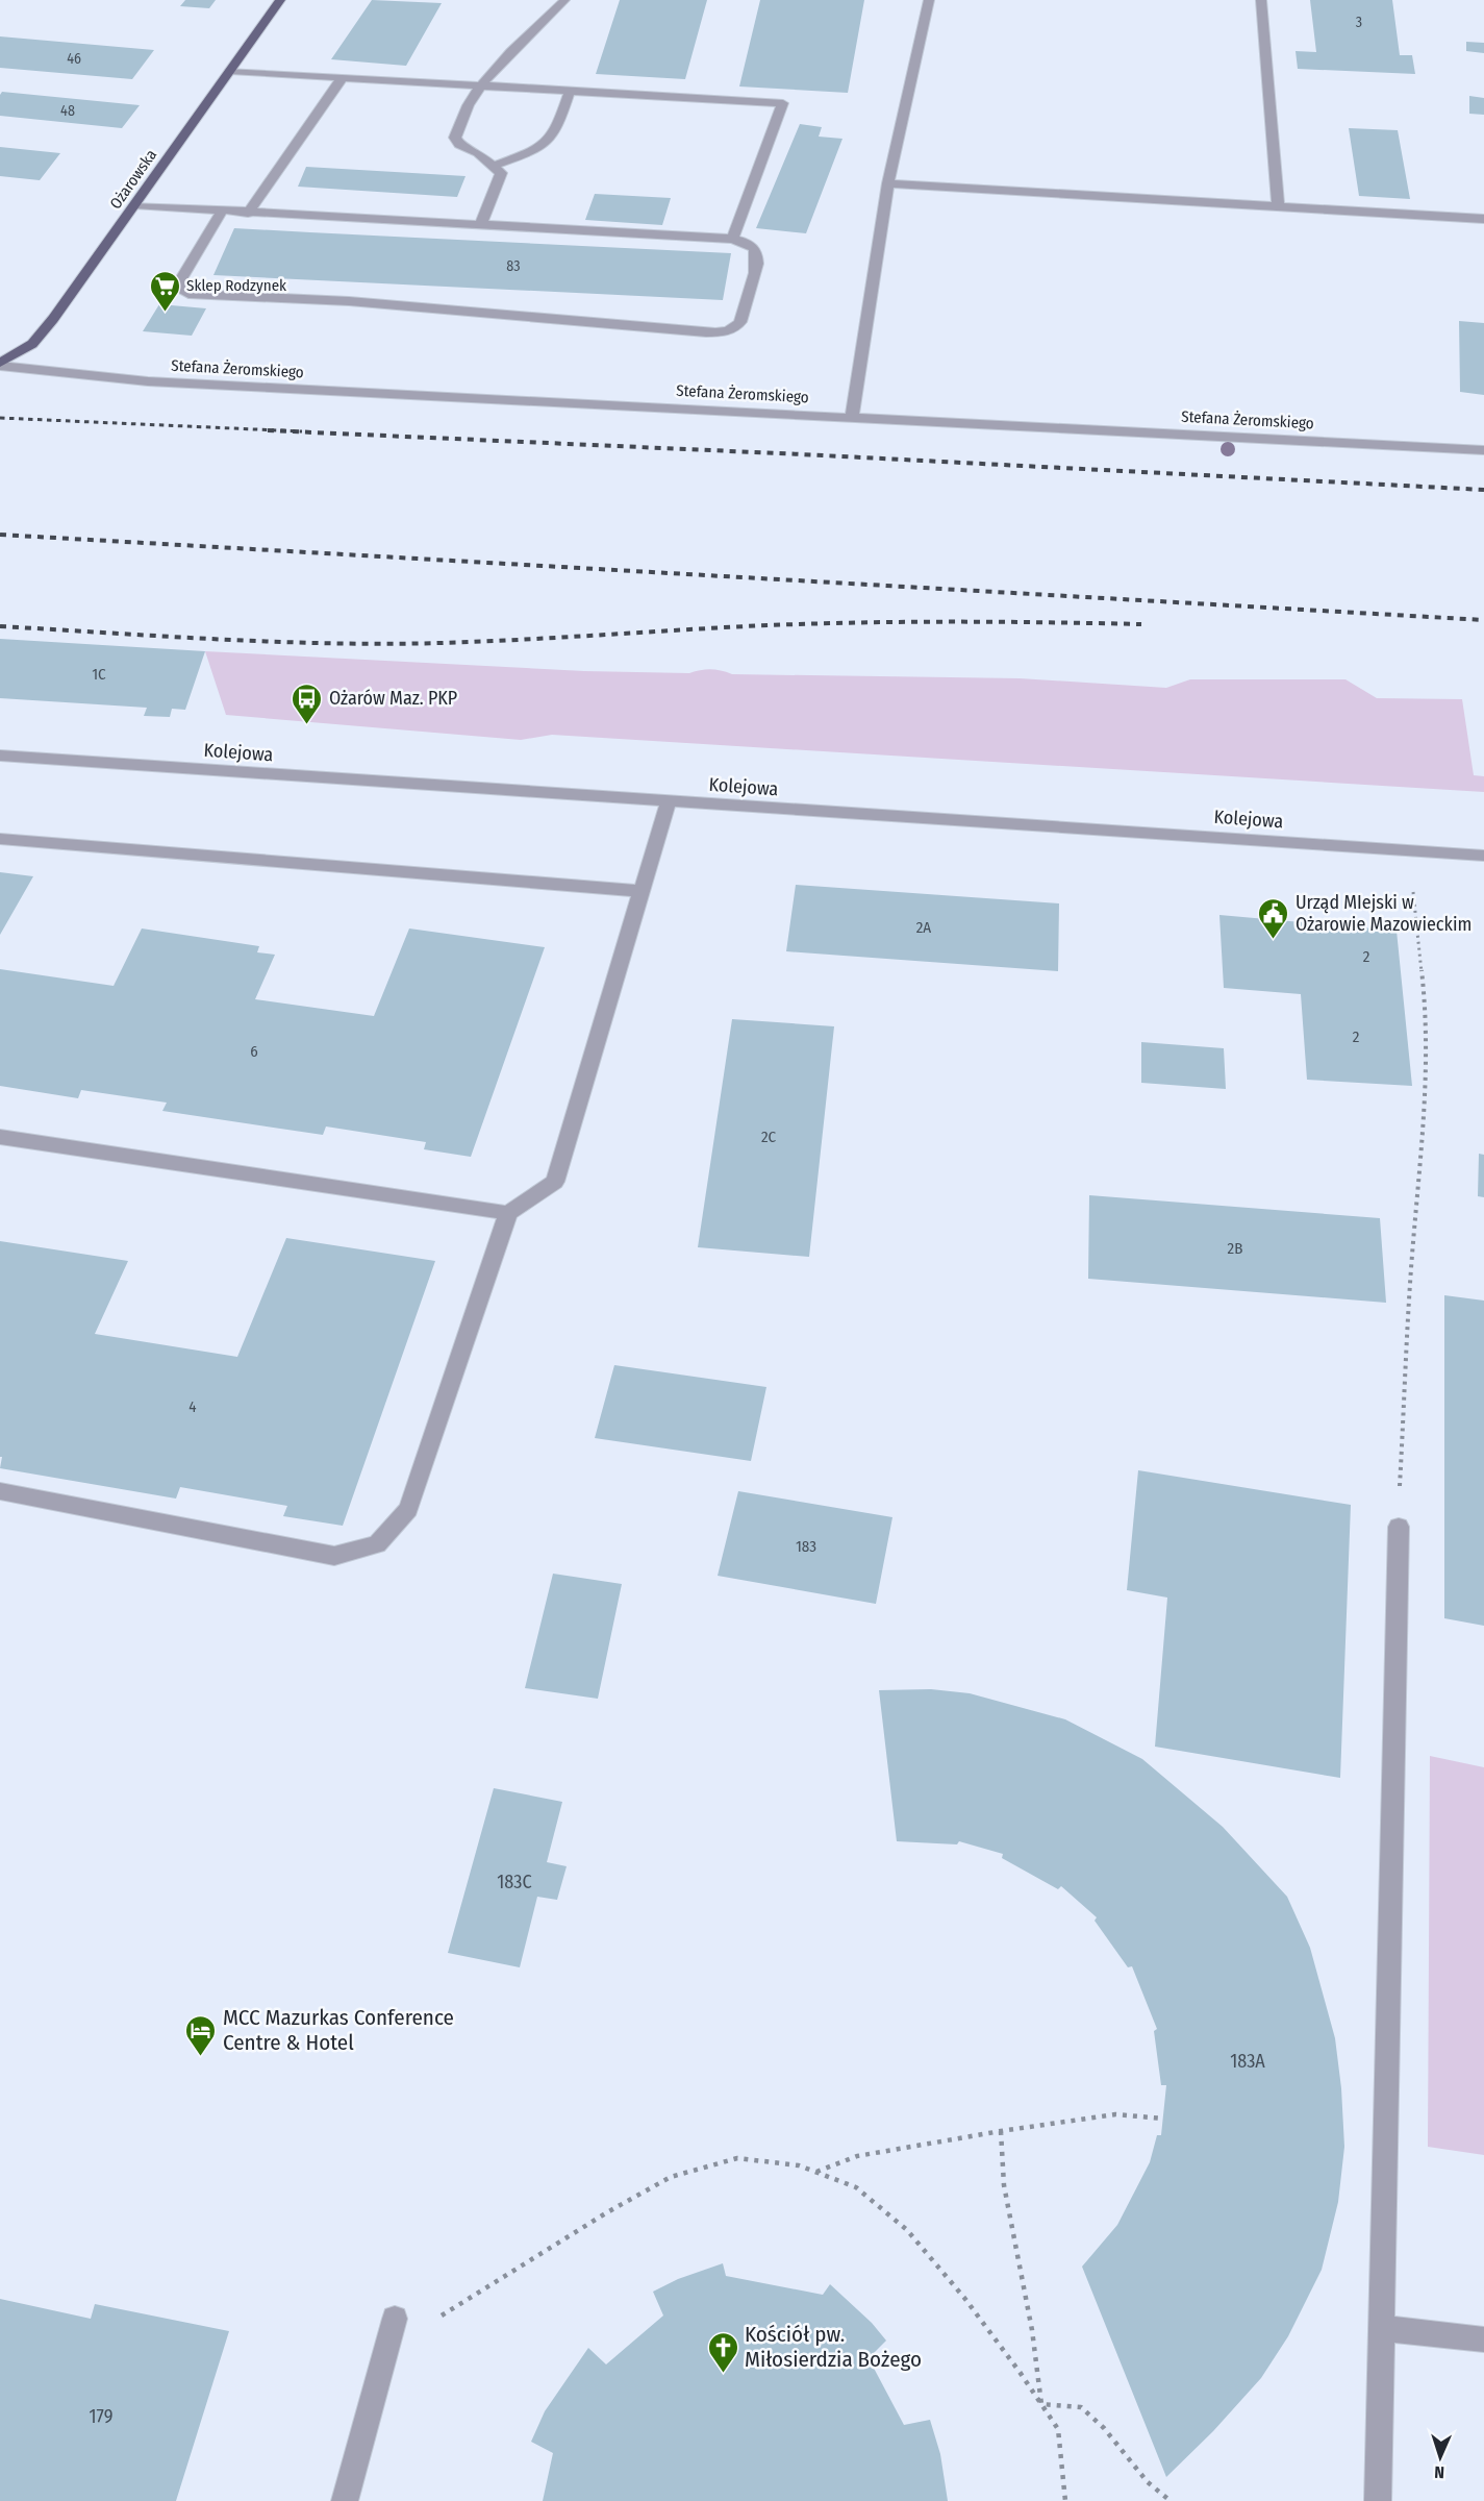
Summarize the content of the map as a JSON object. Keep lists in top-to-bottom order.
{
  "streets": {
    "main road": ["Ożarowska"],
    "street": ["Stefana Żeromskiego", "Kolejowa"]
  },
  "crossings": [
    ["Ożarowska", "Stefana Żeromskiego"]
  ],
  "places": {
    "supermarket": ["Sklep Rodzynek"],
    "bus stop": ["Ożarów Maz. PKP"],
    "public building": ["Urząd MIejski w Ożarowie Mazowieckim"],
    "hotel": ["MCC Mazurkas Conference Centre & Hotel"],
    "church": ["Kościół pw. Miłosierdzia Bożego"]
  },
  "house_numbers": [
    "3",
    "46",
    "48",
    "83",
    "1C",
    "2A",
    "2",
    "2",
    "6",
    "2C",
    "2B",
    "4",
    "183",
    "183C",
    "183A",
    "179"
  ],
  "north": "bottom"
}
